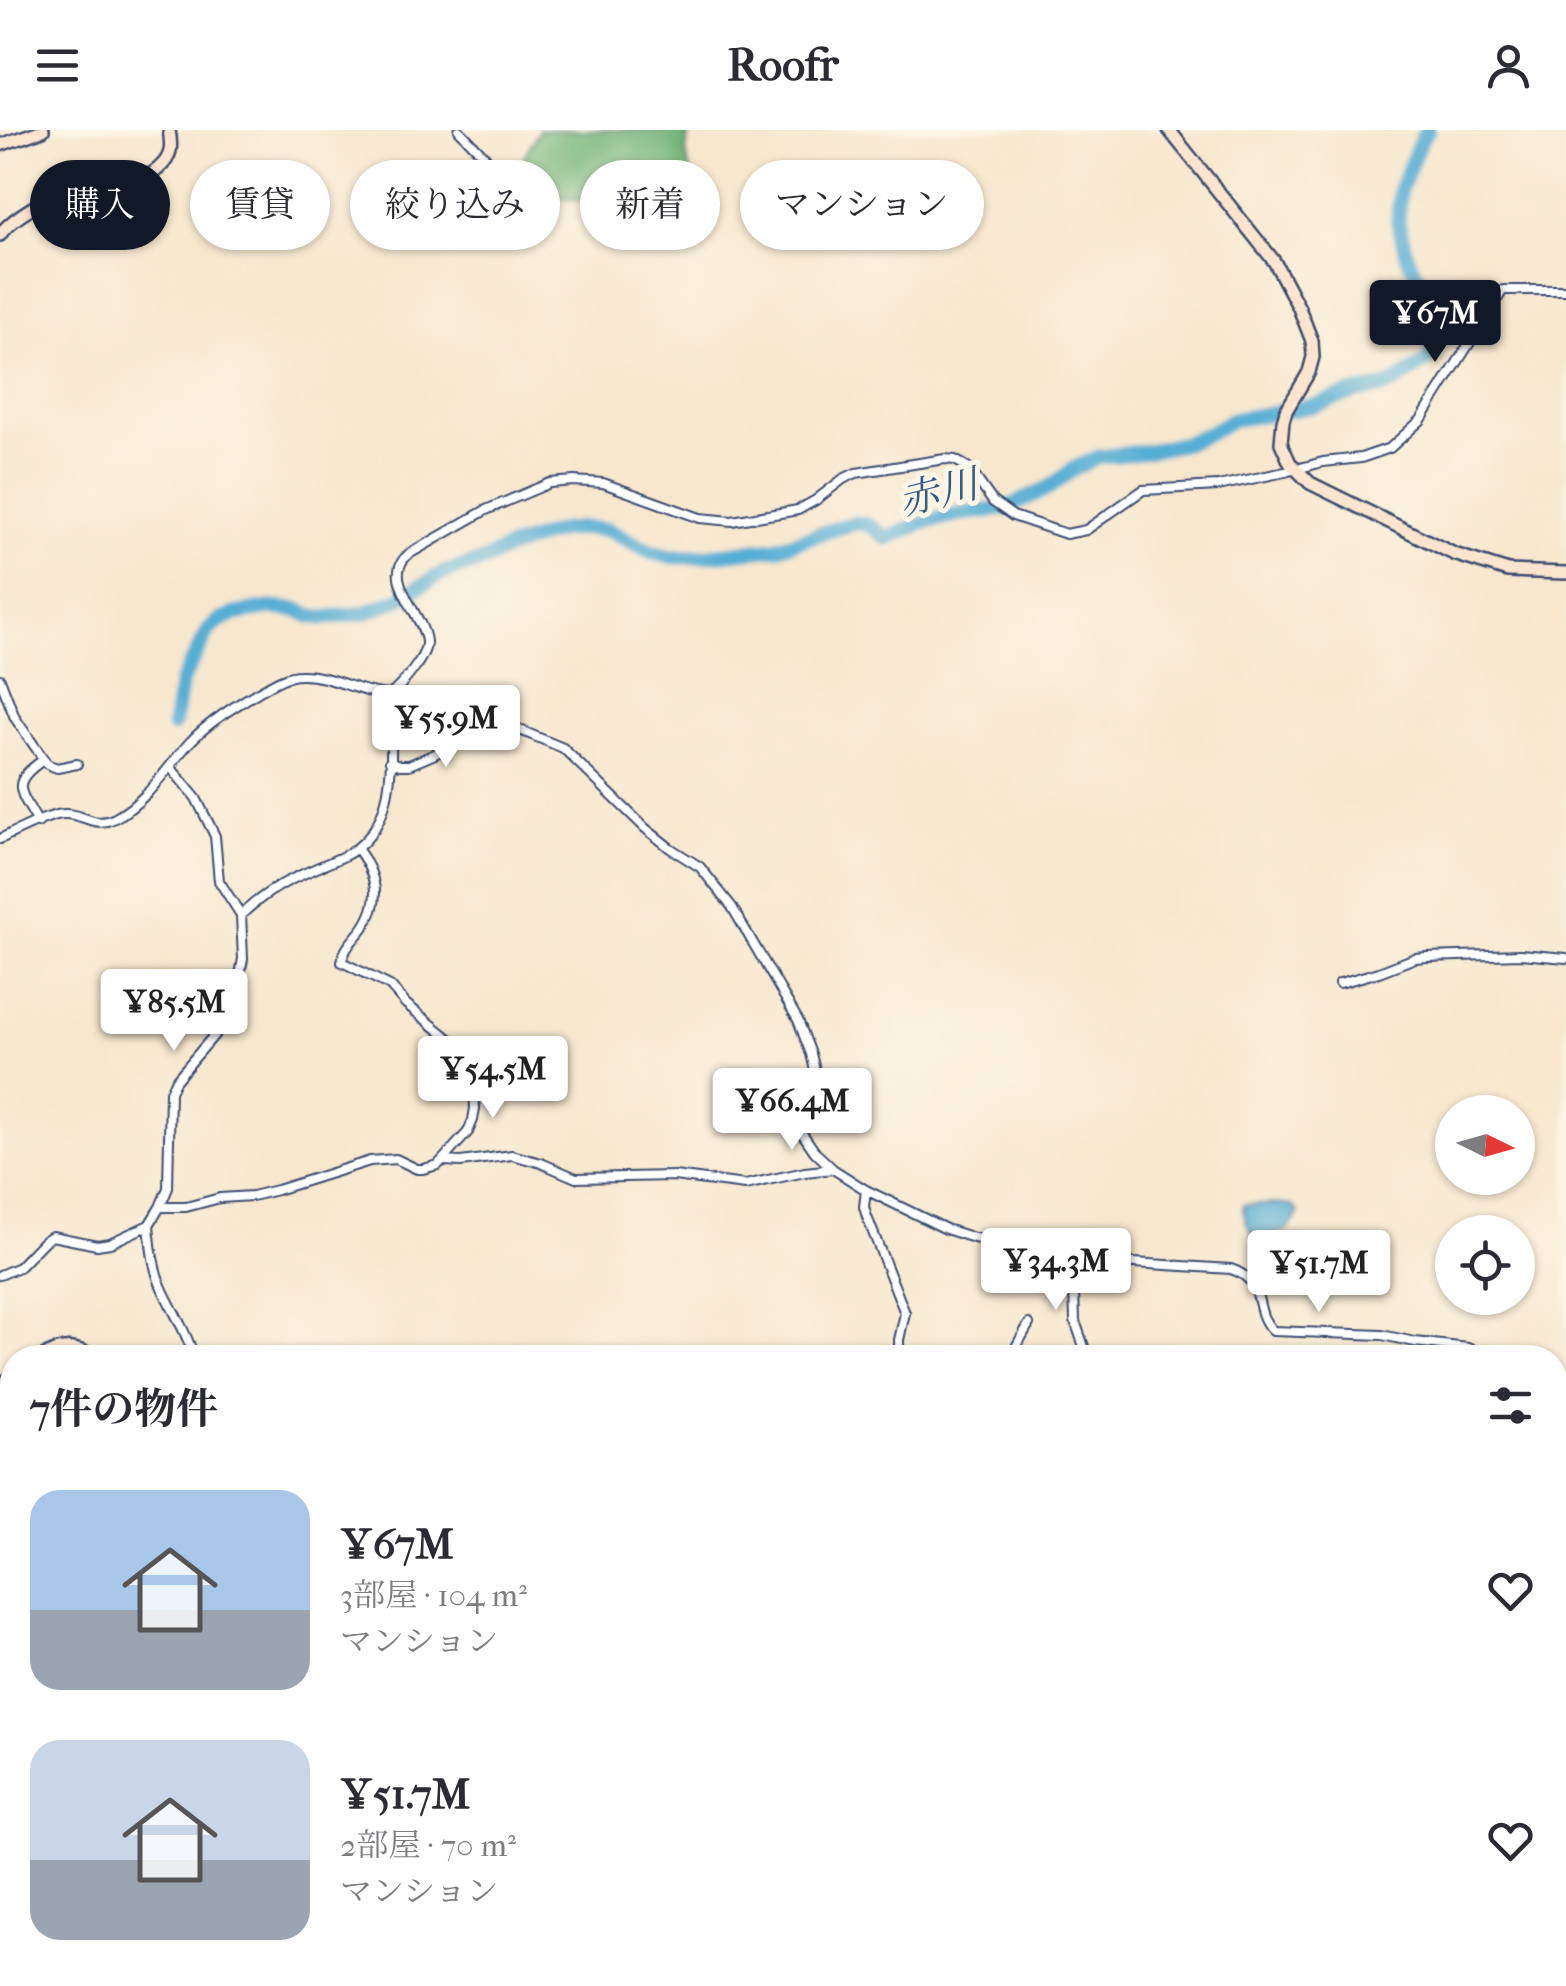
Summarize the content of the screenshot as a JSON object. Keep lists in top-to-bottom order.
{
  "water": ["赤川"],
  "north": "right",
  "page": {
    "header": "Roofr",
    "chip": [
      "購入",
      "賃貸",
      "絞り込み",
      "新着",
      "マンション"
    ],
    "price": [
      "¥67M",
      "¥55.9M",
      "¥85.5M",
      "¥54.5M",
      "¥66.4M",
      "¥34.3M",
      "¥51.7M"
    ],
    "heading": "7件の物件",
    "list": [
      {
        "name": "¥67M",
        "note": "3部屋 · 104 m² · マンション"
      },
      {
        "name": "¥51.7M",
        "note": "2部屋 · 70 m² · マンション"
      }
    ]
  }
}
